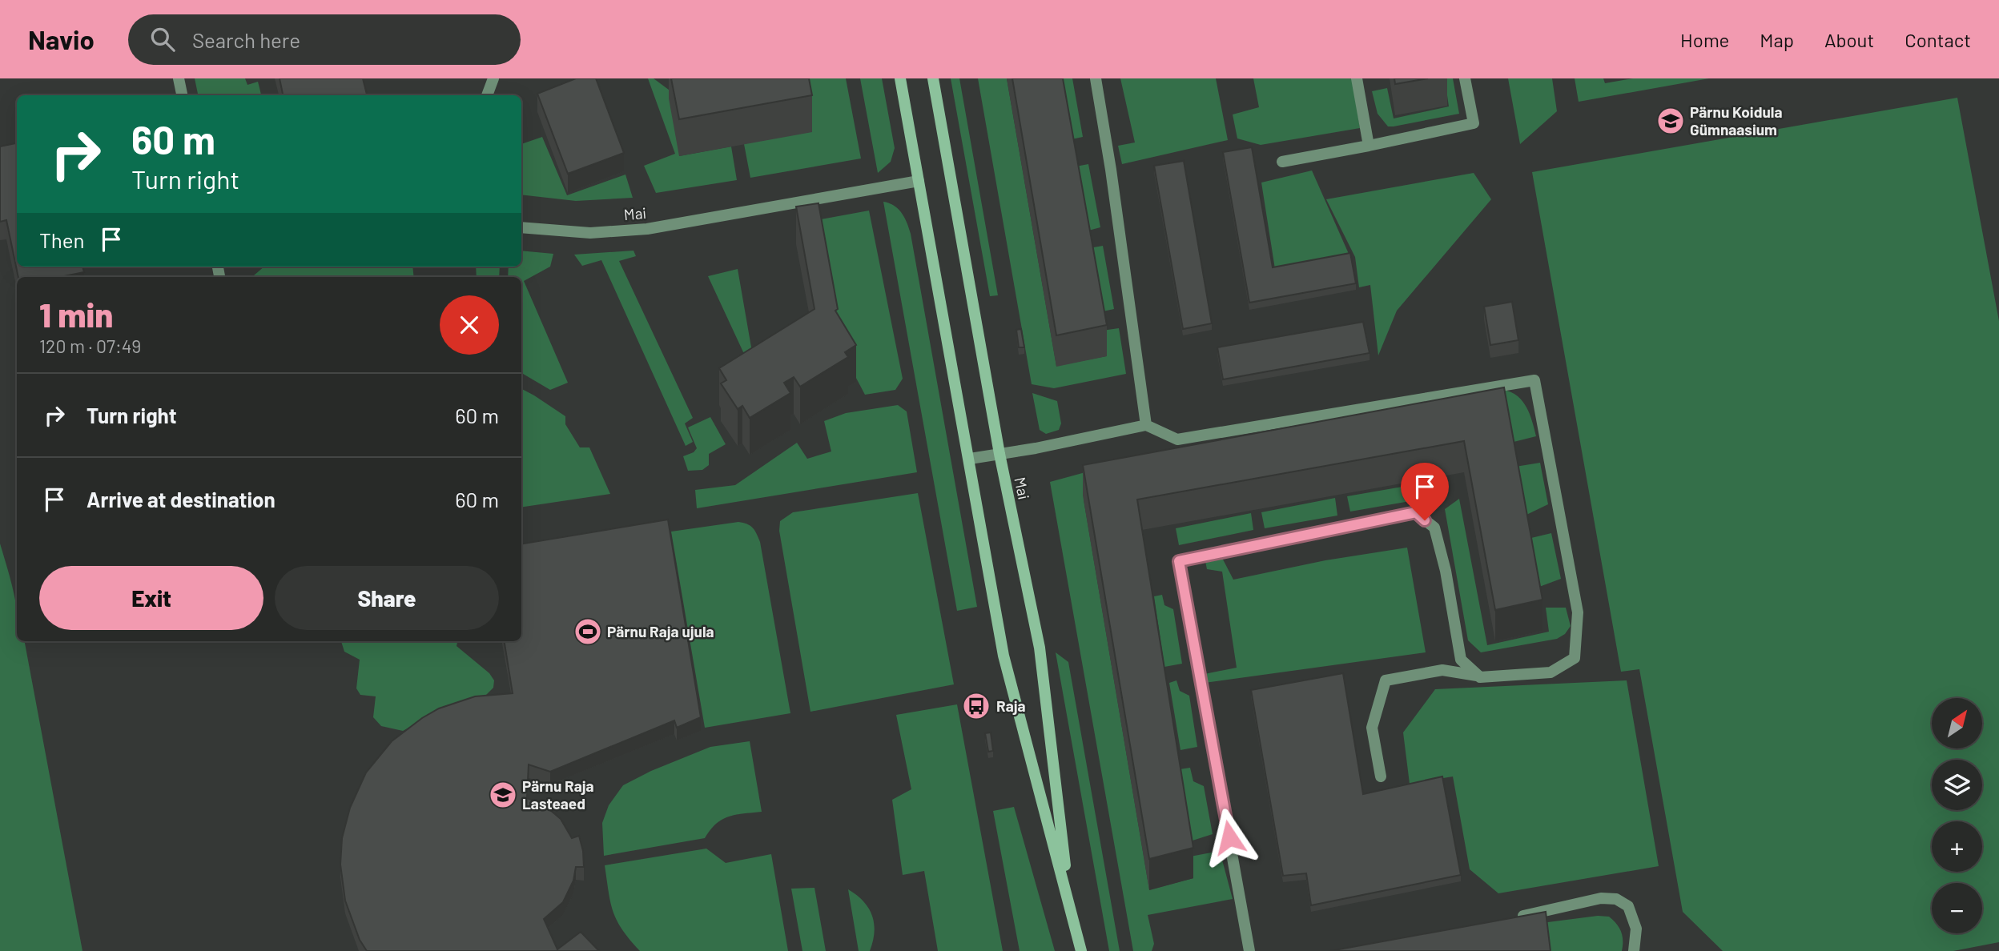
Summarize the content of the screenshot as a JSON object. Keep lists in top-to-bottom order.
{
  "streets": {
    "street": ["Mai"]
  },
  "places": {
    "school or university": ["Pärnu Koidula Gümnaasium", "Pärnu Raja Lasteaed"],
    "sports": ["Pärnu Raja ujula"],
    "bus stop": ["Raja"]
  },
  "north": "top right",
  "page": {
    "header": "Navio",
    "search": "Search here",
    "nav": [
      "Home",
      "Map",
      "About",
      "Contact"
    ],
    "turn": ["60 m", "Turn right"],
    "then": "Then",
    "heading": ["1 min", "120 m · 07:49"],
    "list": [
      {
        "name": "Turn right",
        "value": "60 m"
      },
      {
        "name": "Arrive at destination",
        "value": "60 m"
      }
    ],
    "buttons": ["Exit", "Share"],
    "map_buttons": ["+", "−"]
  }
}
